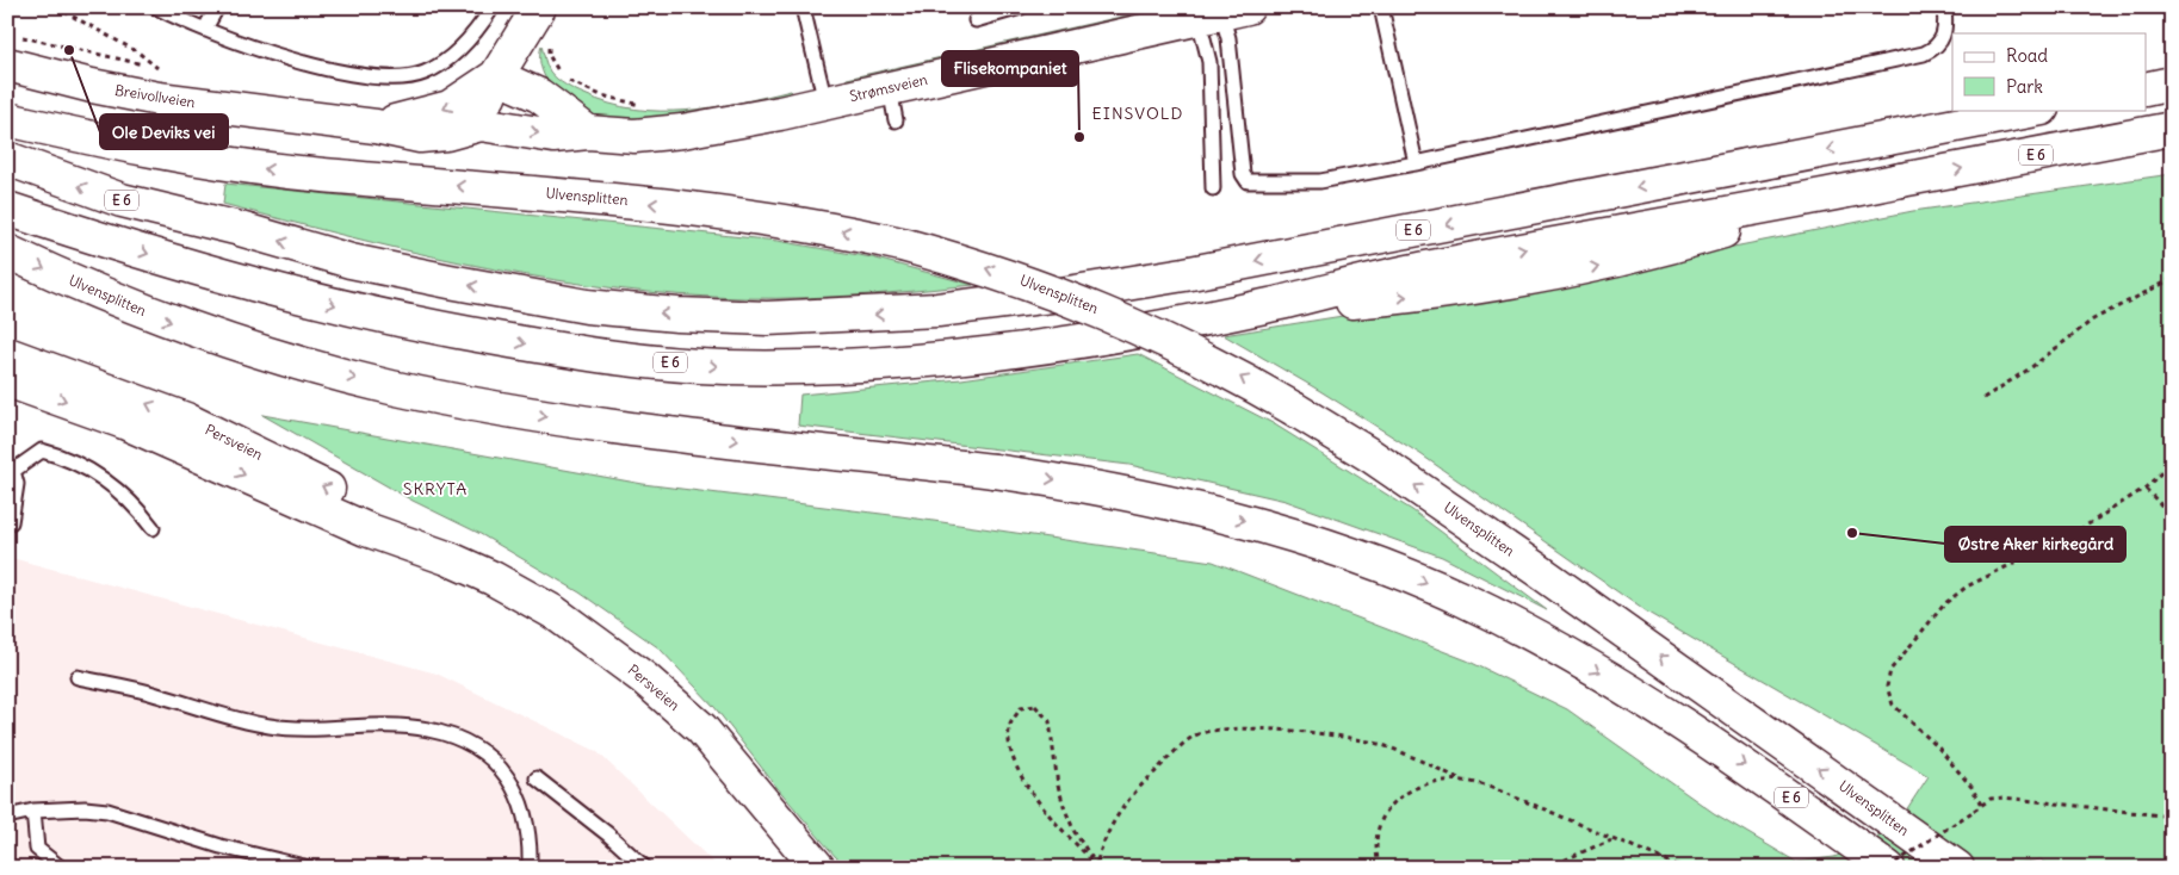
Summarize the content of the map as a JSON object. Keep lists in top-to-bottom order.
{
  "streets": {
    "main road": [
      "Strømsveien",
      "Breivollveien",
      "E 6",
      "Ulvensplitten",
      "Persveien"
    ]
  },
  "crossings": [
    ["Strømsveien", "Breivollveien"]
  ],
  "districts": ["EINSVOLD", "SKRYTA"],
  "places": ["Ole Deviks vei", "Flisekompaniet", "Østre Aker kirkegård"],
  "legend": ["Road", "Park"]
}
